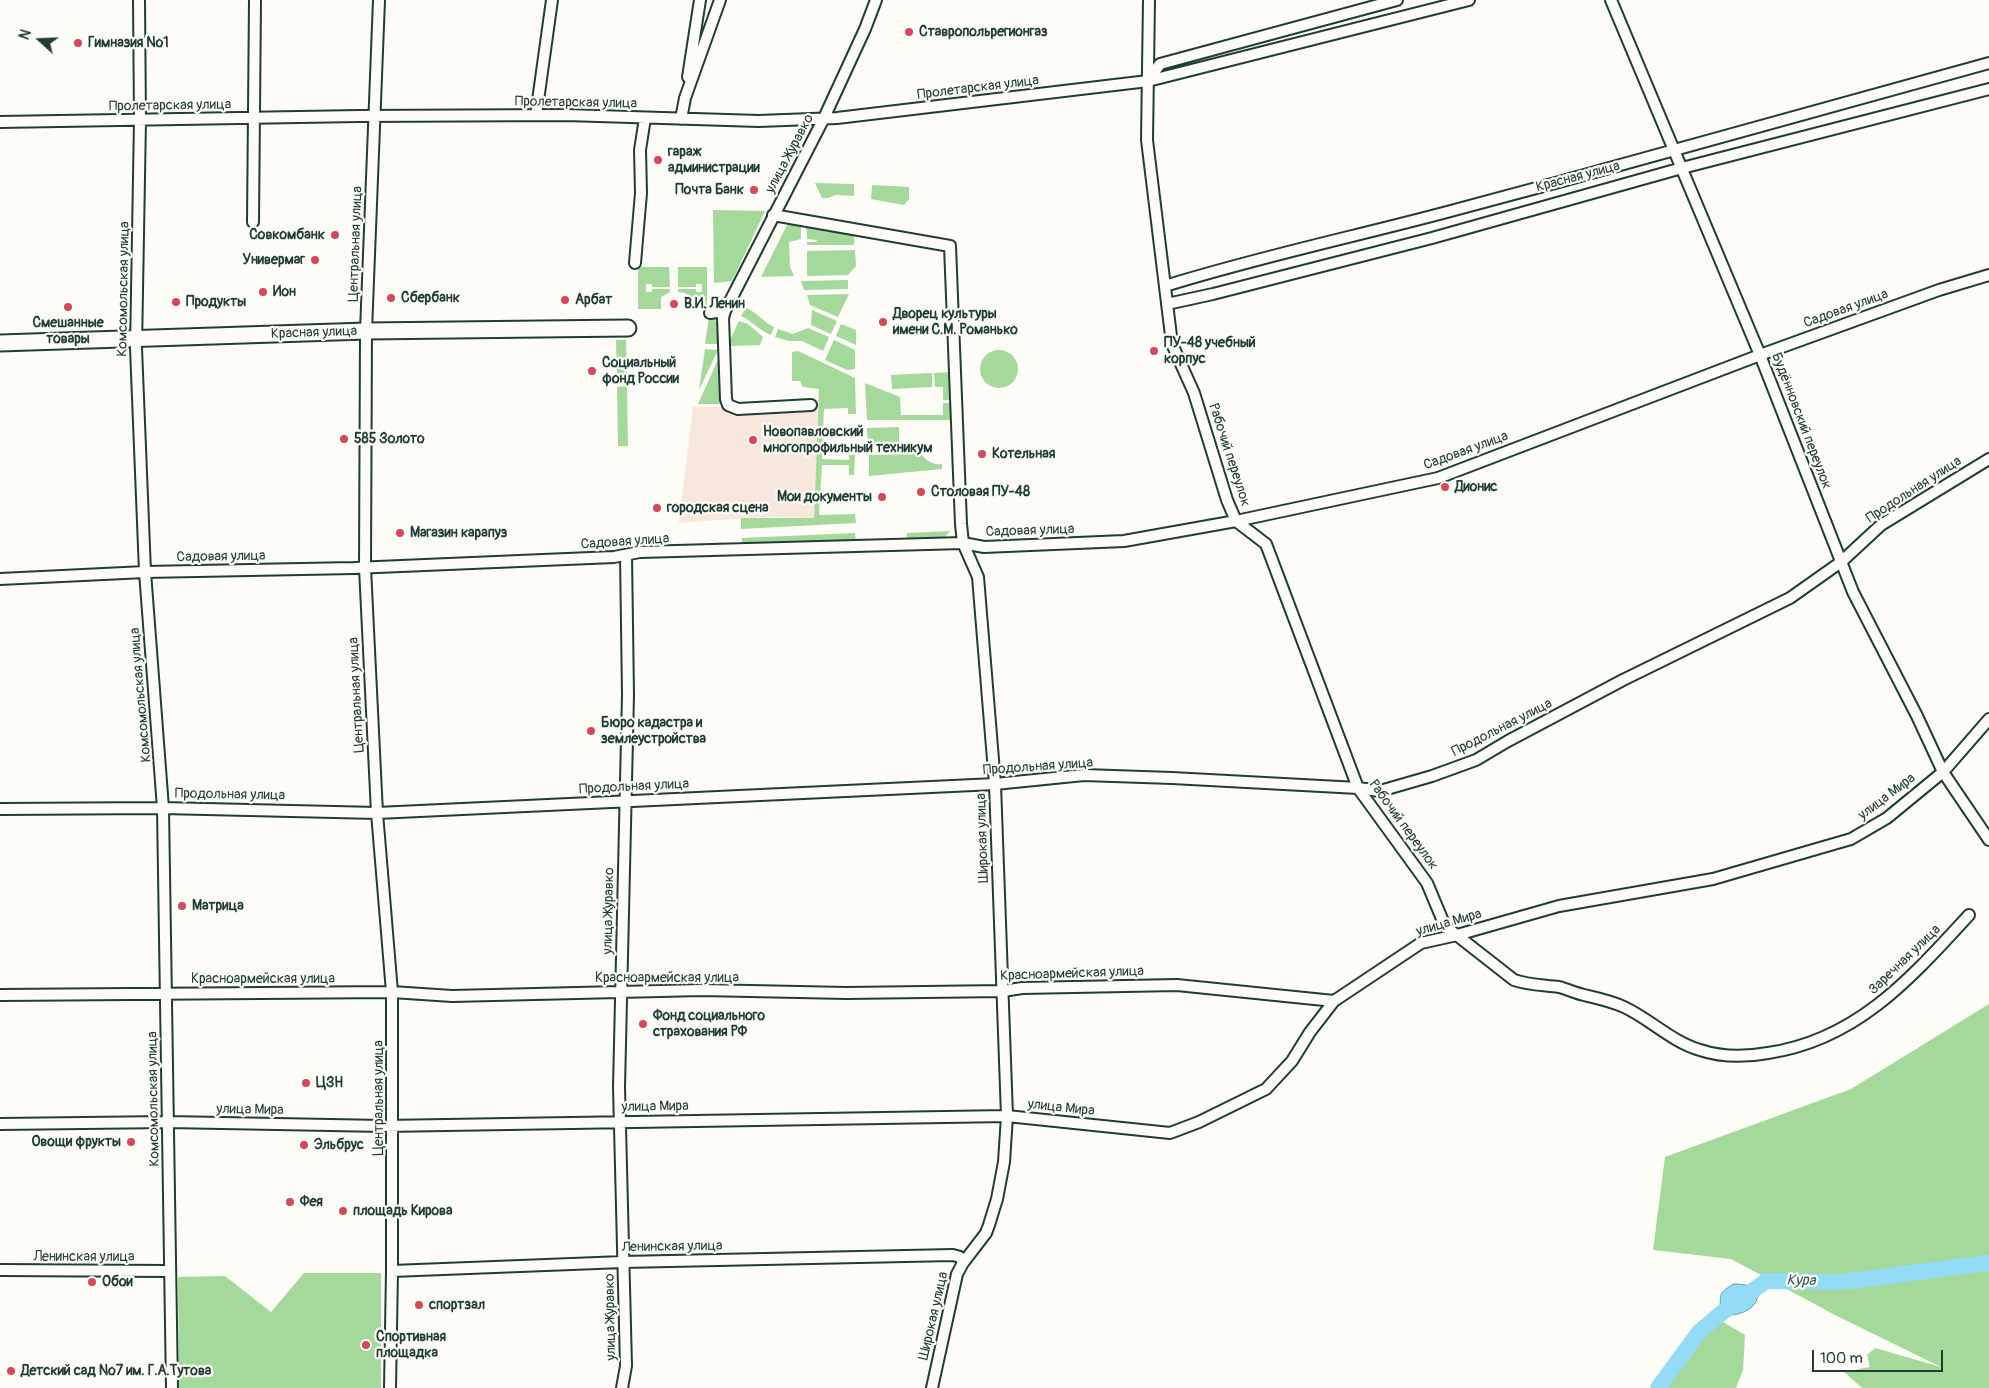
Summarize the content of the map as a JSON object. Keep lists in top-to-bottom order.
{
  "streets": {
    "street": [
      "Пролетарская улица",
      "улица Журавко",
      "Красная улица",
      "Центральная улица",
      "Комсомольская улица",
      "Садовая улица",
      "Будённовский переулок",
      "Рабочий переулок",
      "Продольная улица",
      "улица Мира",
      "Широкая улица",
      "Заречная улица",
      "Красноармейская улица",
      "Ленинская улица"
    ]
  },
  "crossings": [
    ["Пролетарская улица", "улица Журавко"],
    ["Пролетарская улица", "Центральная улица"],
    ["Пролетарская улица", "Комсомольская улица"],
    ["Пролетарская улица", "Рабочий переулок"],
    ["улица Журавко", "Садовая улица"],
    ["улица Журавко", "Продольная улица"],
    ["улица Журавко", "улица Мира"],
    ["улица Журавко", "Широкая улица"],
    ["улица Журавко", "Красноармейская улица"],
    ["улица Журавко", "Ленинская улица"],
    ["Красная улица", "Центральная улица"],
    ["Красная улица", "Комсомольская улица"],
    ["Красная улица", "Будённовский переулок"],
    ["Красная улица", "Рабочий переулок"],
    ["Центральная улица", "Садовая улица"],
    ["Центральная улица", "Продольная улица"],
    ["Центральная улица", "улица Мира"],
    ["Центральная улица", "Красноармейская улица"],
    ["Центральная улица", "Ленинская улица"],
    ["Комсомольская улица", "Садовая улица"],
    ["Комсомольская улица", "Продольная улица"],
    ["Комсомольская улица", "улица Мира"],
    ["Комсомольская улица", "Красноармейская улица"],
    ["Комсомольская улица", "Ленинская улица"],
    ["Садовая улица", "Будённовский переулок"],
    ["Садовая улица", "Рабочий переулок"],
    ["Садовая улица", "Широкая улица"],
    ["Будённовский переулок", "Продольная улица"],
    ["Будённовский переулок", "улица Мира"],
    ["Рабочий переулок", "Продольная улица"],
    ["Рабочий переулок", "улица Мира"],
    ["Рабочий переулок", "Заречная улица"],
    ["Продольная улица", "Широкая улица"],
    ["улица Мира", "Широкая улица"],
    ["улица Мира", "Красноармейская улица"],
    ["Широкая улица", "Красноармейская улица"],
    ["Широкая улица", "Ленинская улица"]
  ],
  "water": ["Кура"],
  "places": [
    "Ставропольрегионгаз",
    "Гимназия №1",
    "гараж администрации",
    "Почта Банк",
    "Совкомбанк",
    "Универмаг",
    "Ион",
    "Сбербанк",
    "Арбат",
    "Продукты",
    "В.И. Ленин",
    "Смешанные товары",
    "Дворец культуры имени С.М. Романько",
    "ПУ-48 учебный корпус",
    "Социальный фонд России",
    "585 Золото",
    "Новопавловский многопрофильный техникум",
    "Котельная",
    "Дионис",
    "Столовая ПУ-48",
    "Мои документы",
    "городская сцена",
    "Магазин карапуз",
    "Бюро кадастра и землеустройства",
    "Матрица",
    "Фонд социального страхования РФ",
    "ЦЗН",
    "Овощи фрукты",
    "Эльбрус",
    "Фея",
    "площадь Кирова",
    "Обои",
    "спортзал",
    "Cпортивная площадка",
    "Детский сад №7 им. Г.А.Тутова"
  ],
  "scale_bar": "100 m",
  "north": "left"
}
